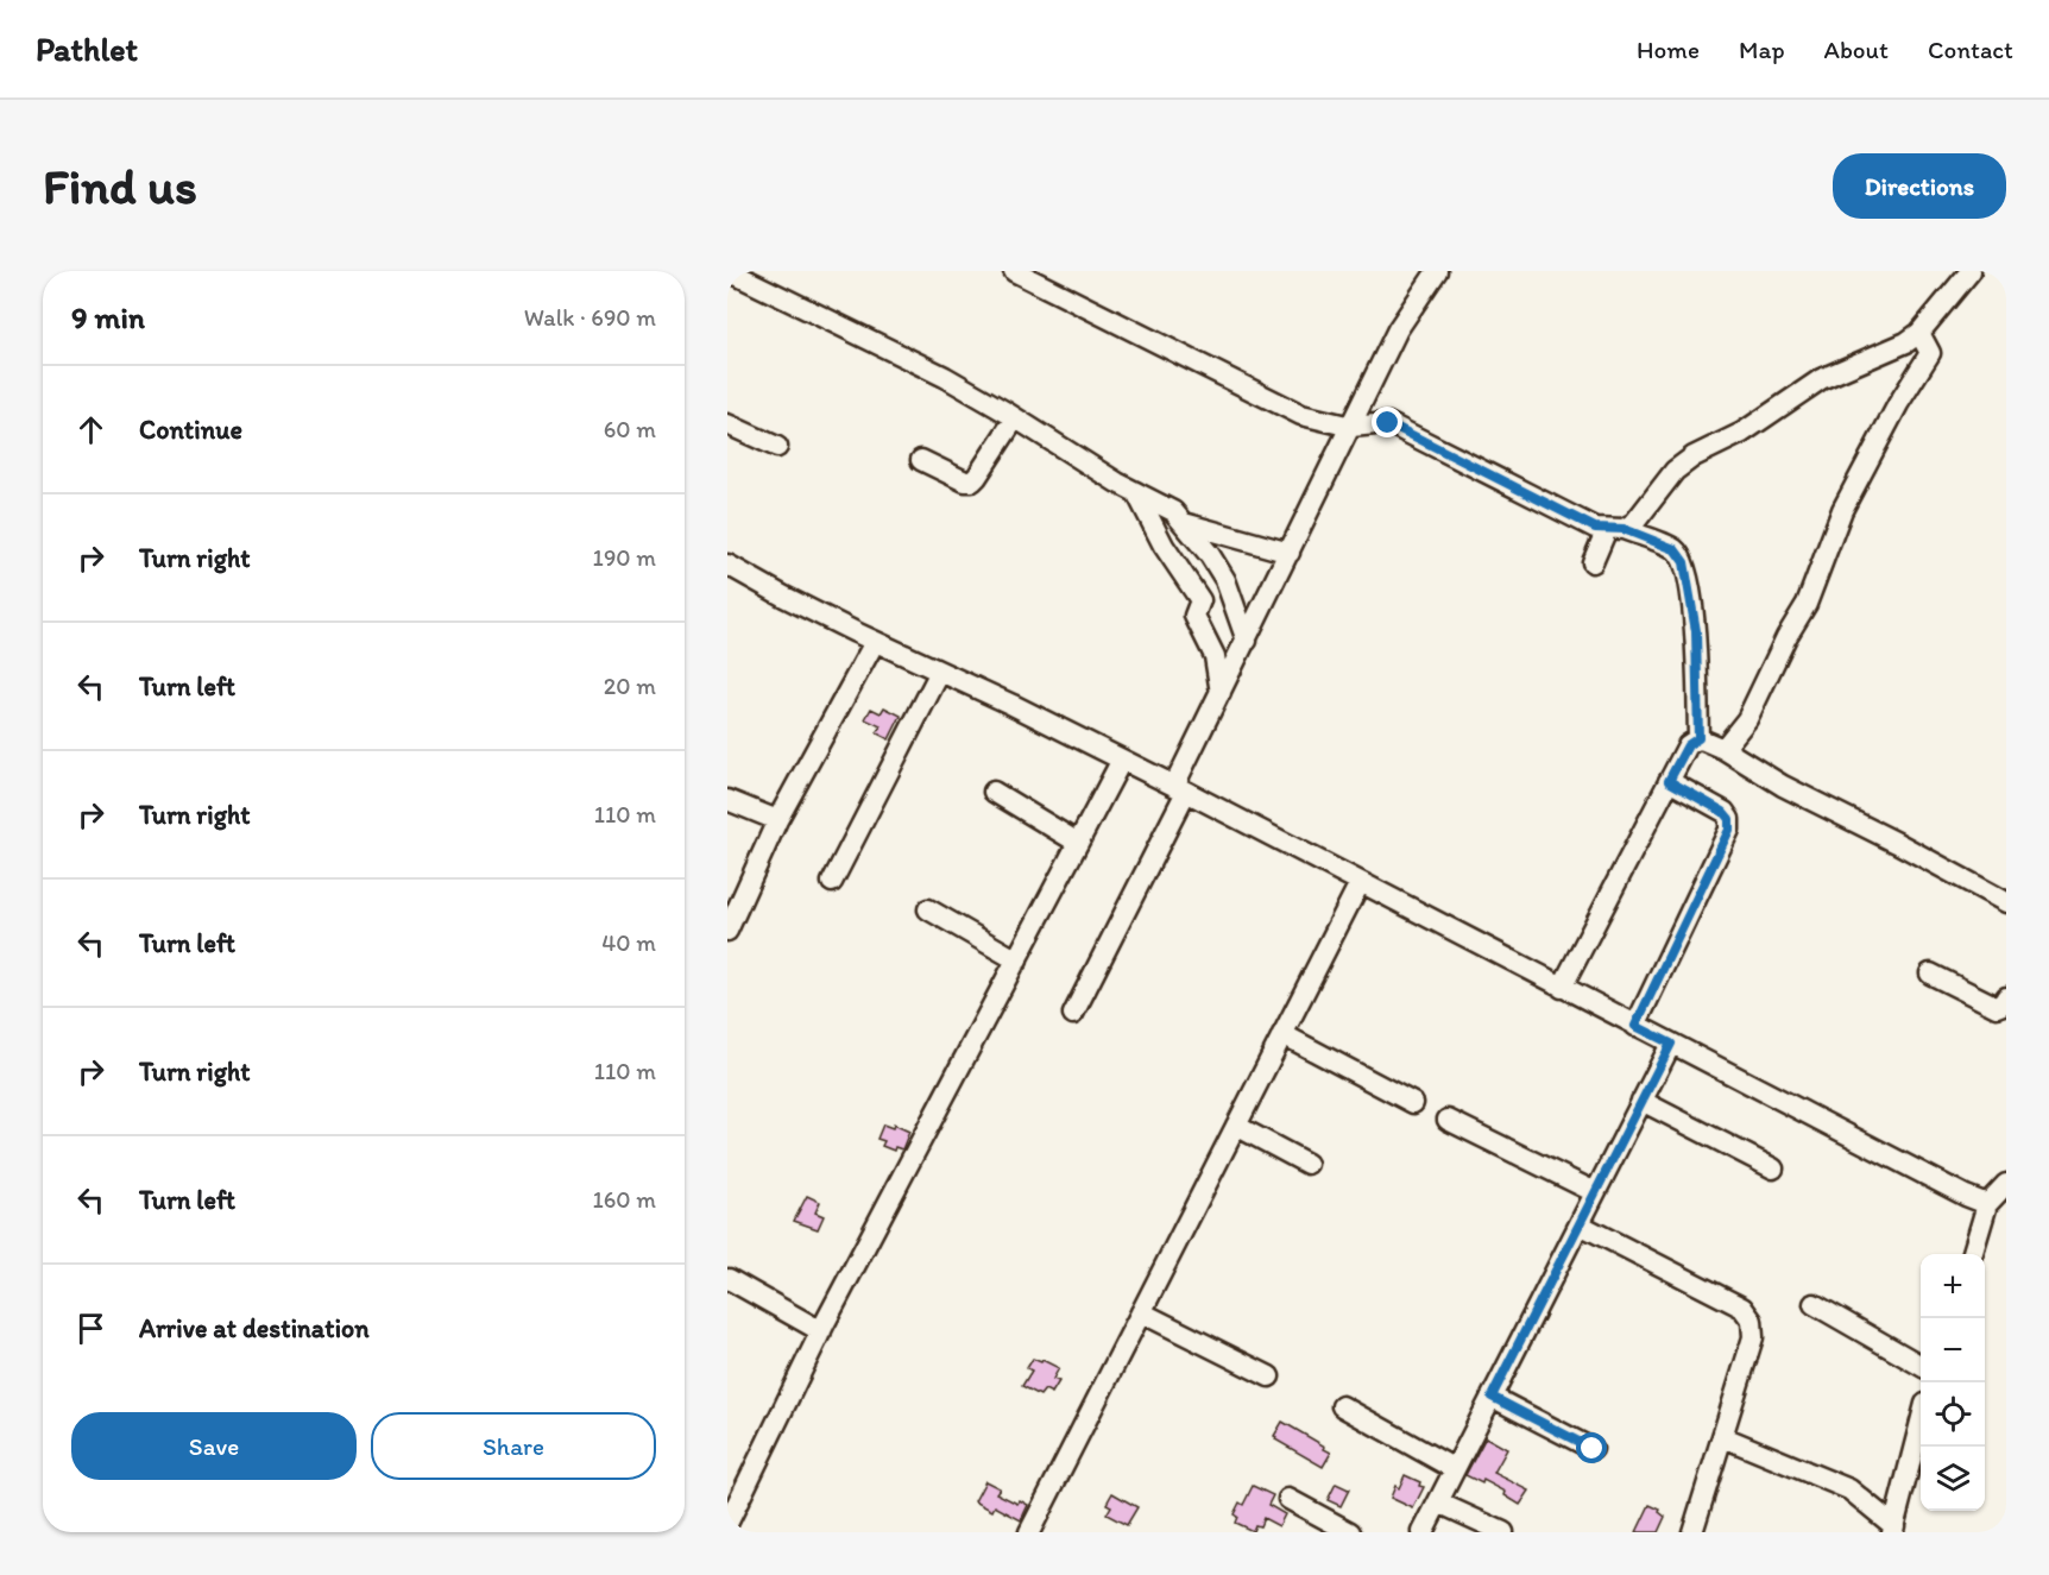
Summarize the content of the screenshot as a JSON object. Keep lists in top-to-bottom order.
{
  "page": {
    "header": "Pathlet",
    "nav": [
      "Home",
      "Map",
      "About",
      "Contact"
    ],
    "buttons": [
      "Directions",
      ["Save", "Share"]
    ],
    "title": "Find us",
    "heading": ["9 min", "Walk · 690 m"],
    "list": [
      ["Continue", "60 m"],
      ["Turn right", "190 m"],
      ["Turn left", "20 m"],
      ["Turn right", "110 m"],
      ["Turn left", "40 m"],
      ["Turn right", "110 m"],
      ["Turn left", "160 m"],
      "Arrive at destination"
    ],
    "map_buttons": ["+", "−"]
  }
}
